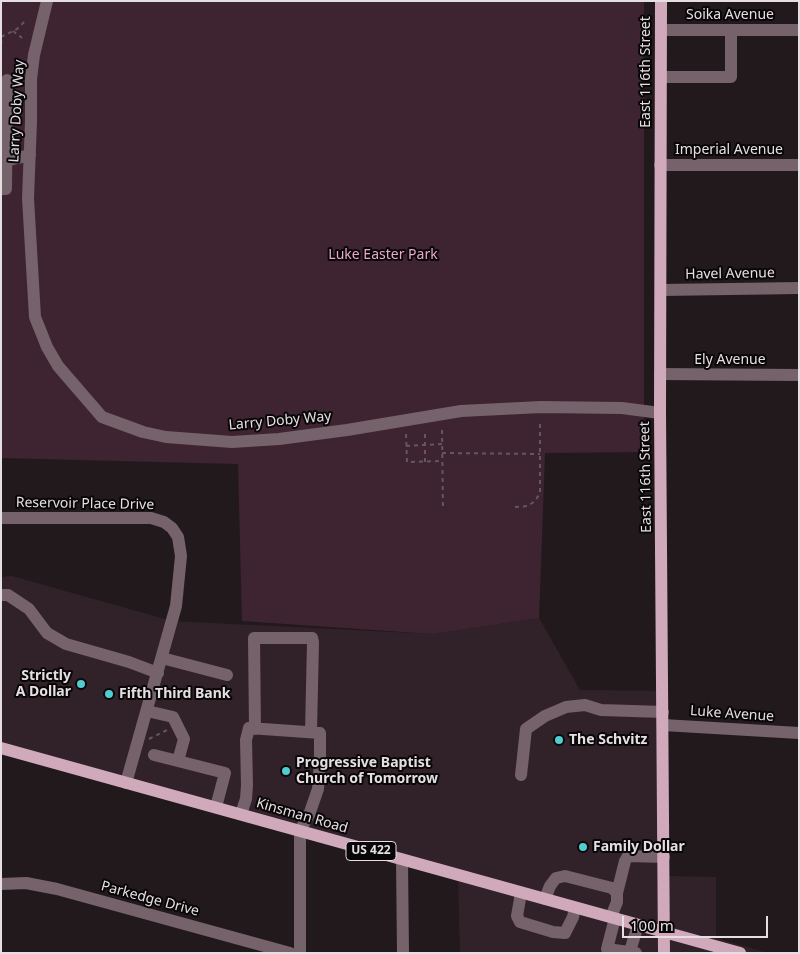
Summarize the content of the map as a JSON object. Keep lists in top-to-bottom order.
{
  "streets": {
    "main road": ["East 116th Street", "Kinsman Road", "US 422"],
    "street": [
      "Soika Avenue",
      "Larry Doby Way",
      "Imperial Avenue",
      "Havel Avenue",
      "Ely Avenue",
      "Reservoir Place Drive",
      "Luke Avenue",
      "Parkedge Drive"
    ]
  },
  "crossings": [
    ["Soika Avenue", "East 116th Street"],
    ["East 116th Street", "Larry Doby Way"],
    ["East 116th Street", "Imperial Avenue"],
    ["East 116th Street", "Havel Avenue"],
    ["East 116th Street", "Ely Avenue"],
    ["East 116th Street", "Luke Avenue"],
    ["East 116th Street", "Kinsman Road"],
    ["Reservoir Place Drive", "Kinsman Road"]
  ],
  "parks": ["Luke Easter Park"],
  "places": [
    "Strictly A Dollar",
    "Fifth Third Bank",
    "The Schvitz",
    "Progressive Baptist Church of Tomorrow",
    "Family Dollar"
  ],
  "scale_bar": "100 m"
}
